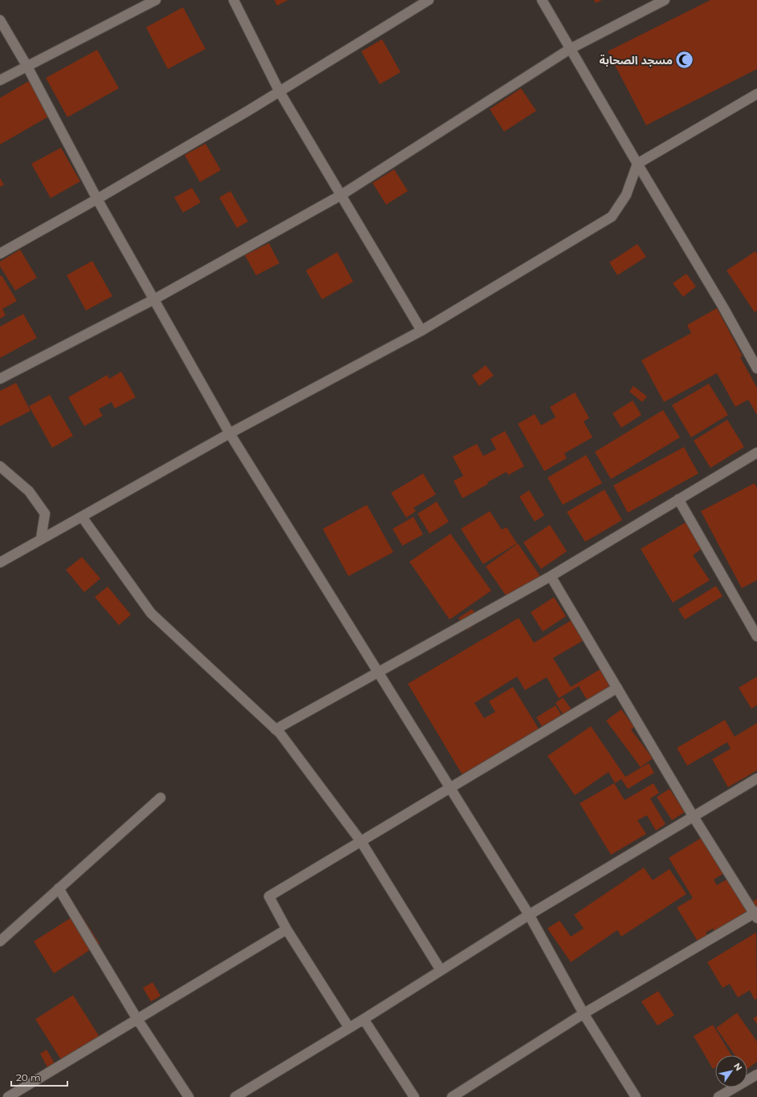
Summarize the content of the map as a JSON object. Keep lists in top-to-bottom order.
{
  "places": {
    "mosque": ["مسجد الصحابة"]
  },
  "scale_bar": "20 m",
  "north": "top right"
}
